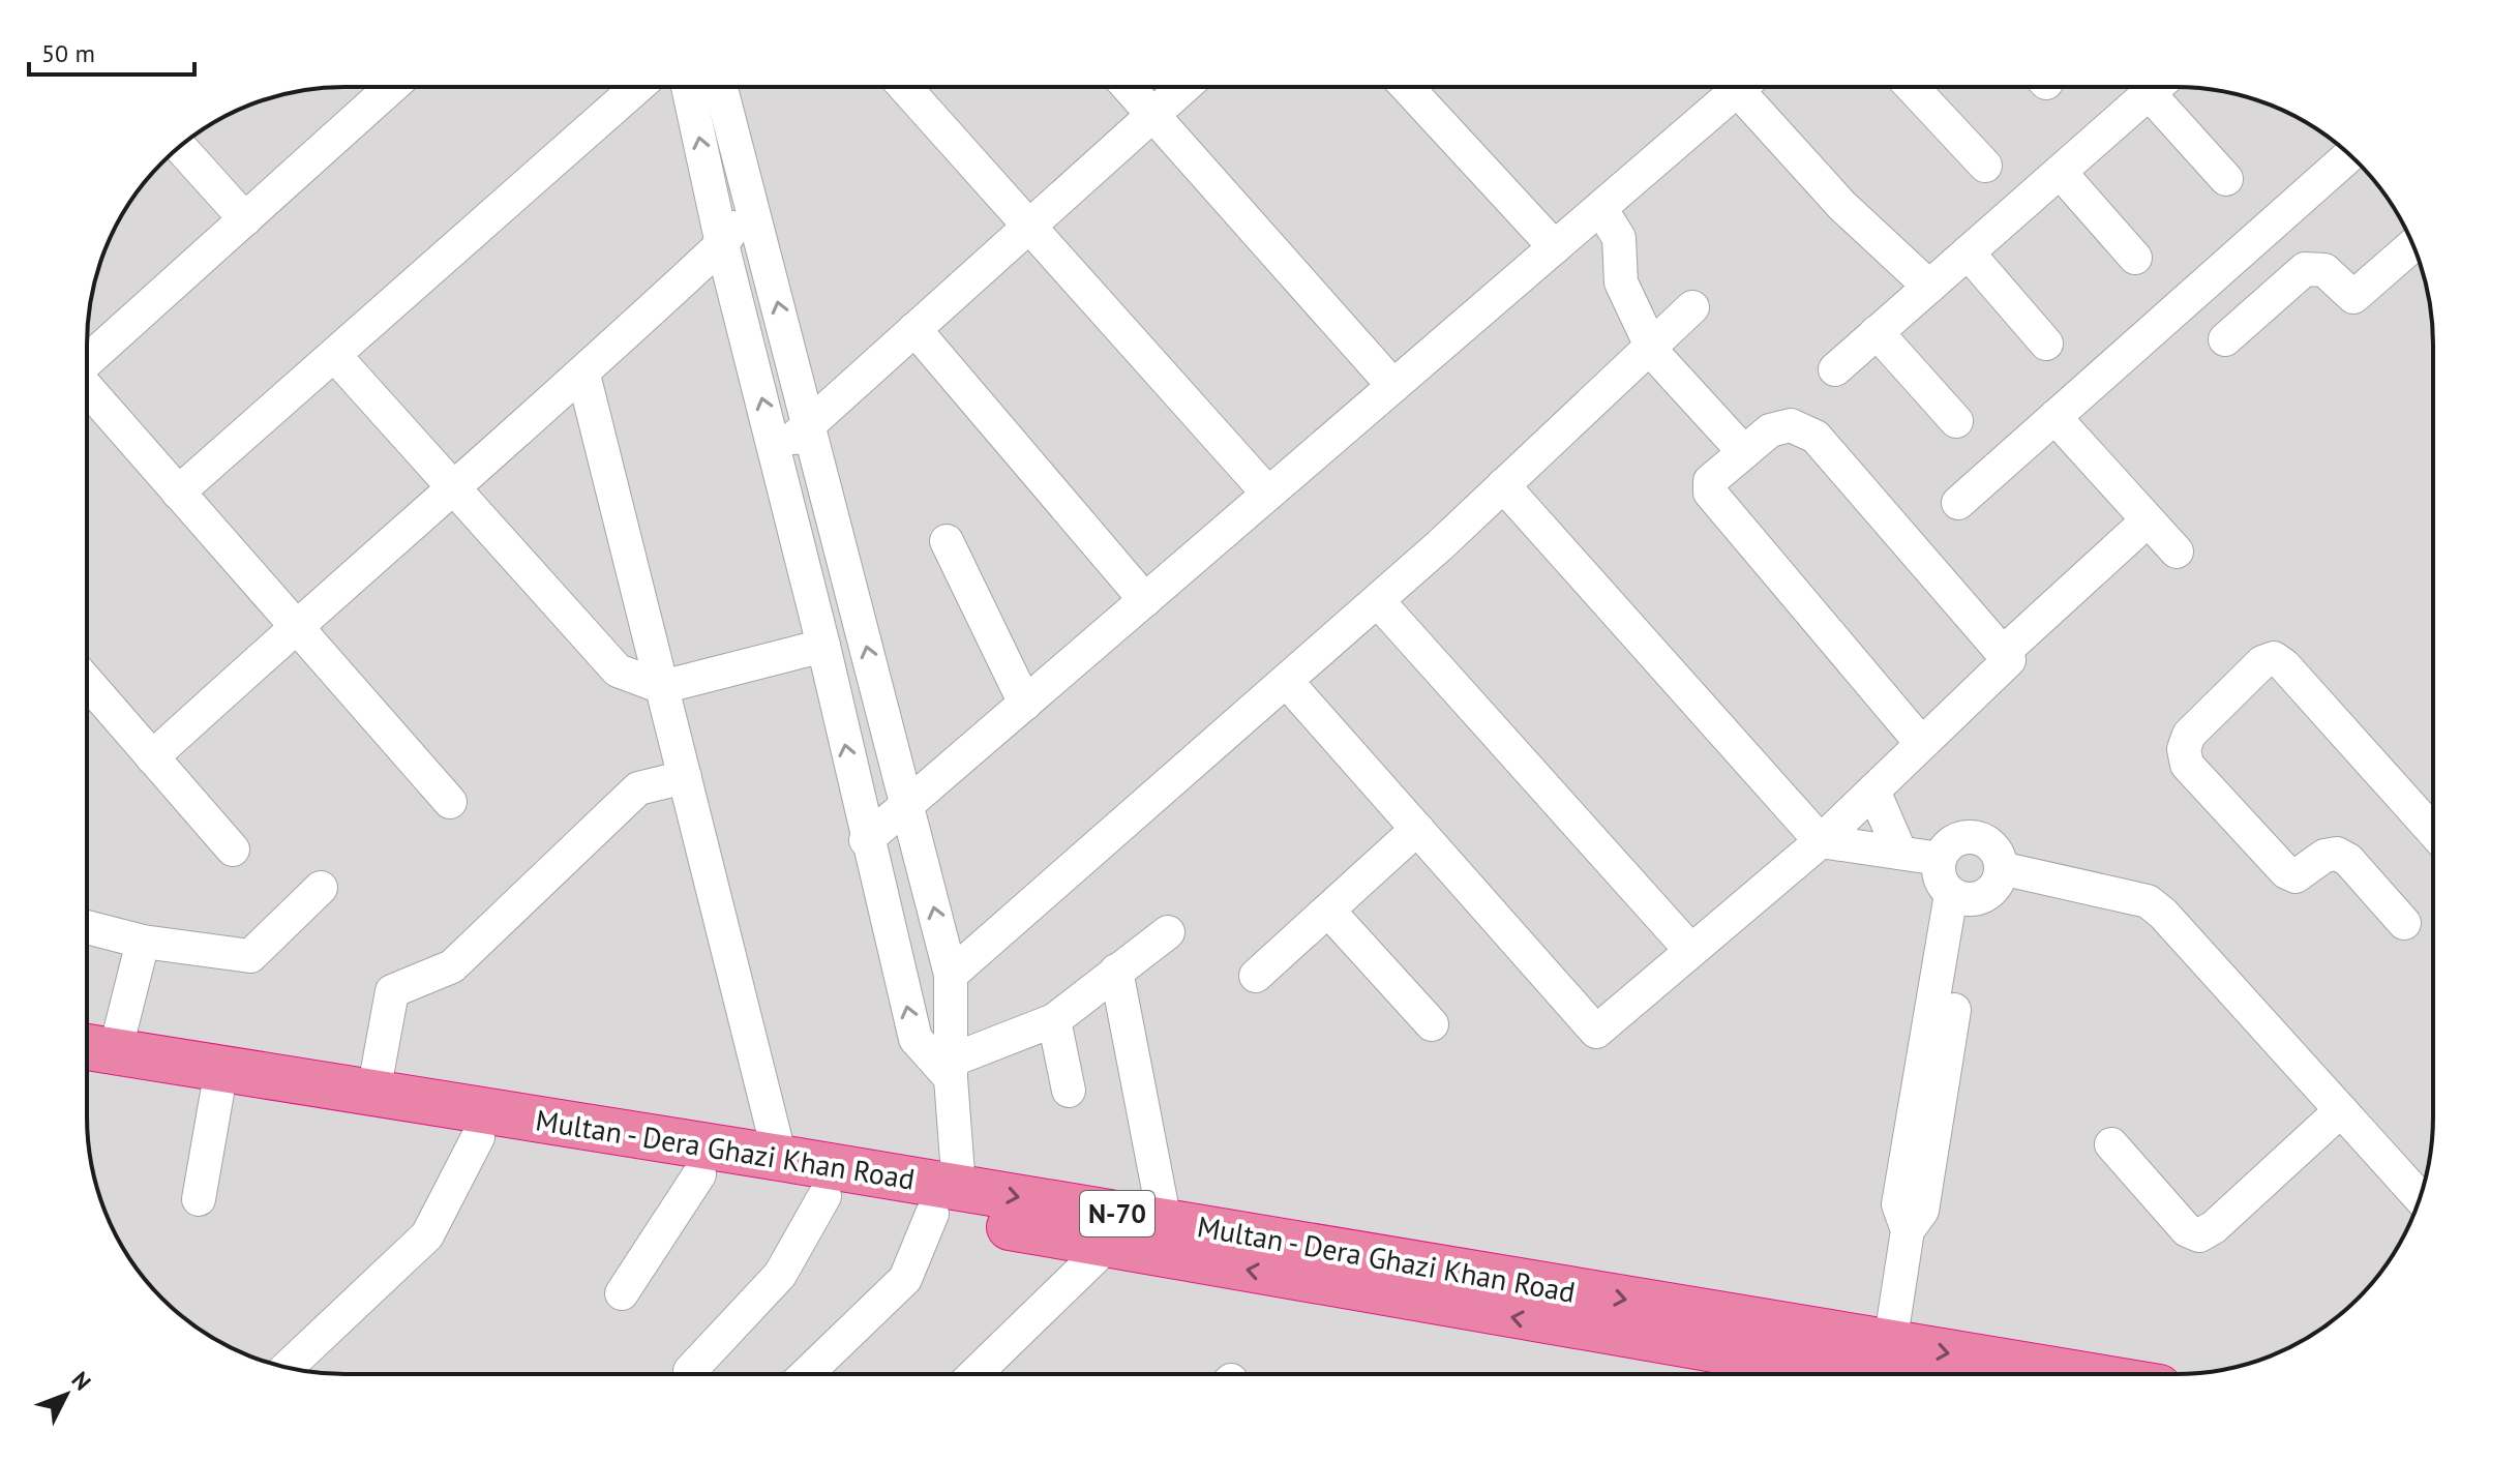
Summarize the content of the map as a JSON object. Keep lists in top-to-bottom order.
{
  "streets": {
    "highway": ["Multan - Dera Ghazi Khan Road", "N-70"]
  },
  "scale_bar": "50 m",
  "north": "top right"
}
